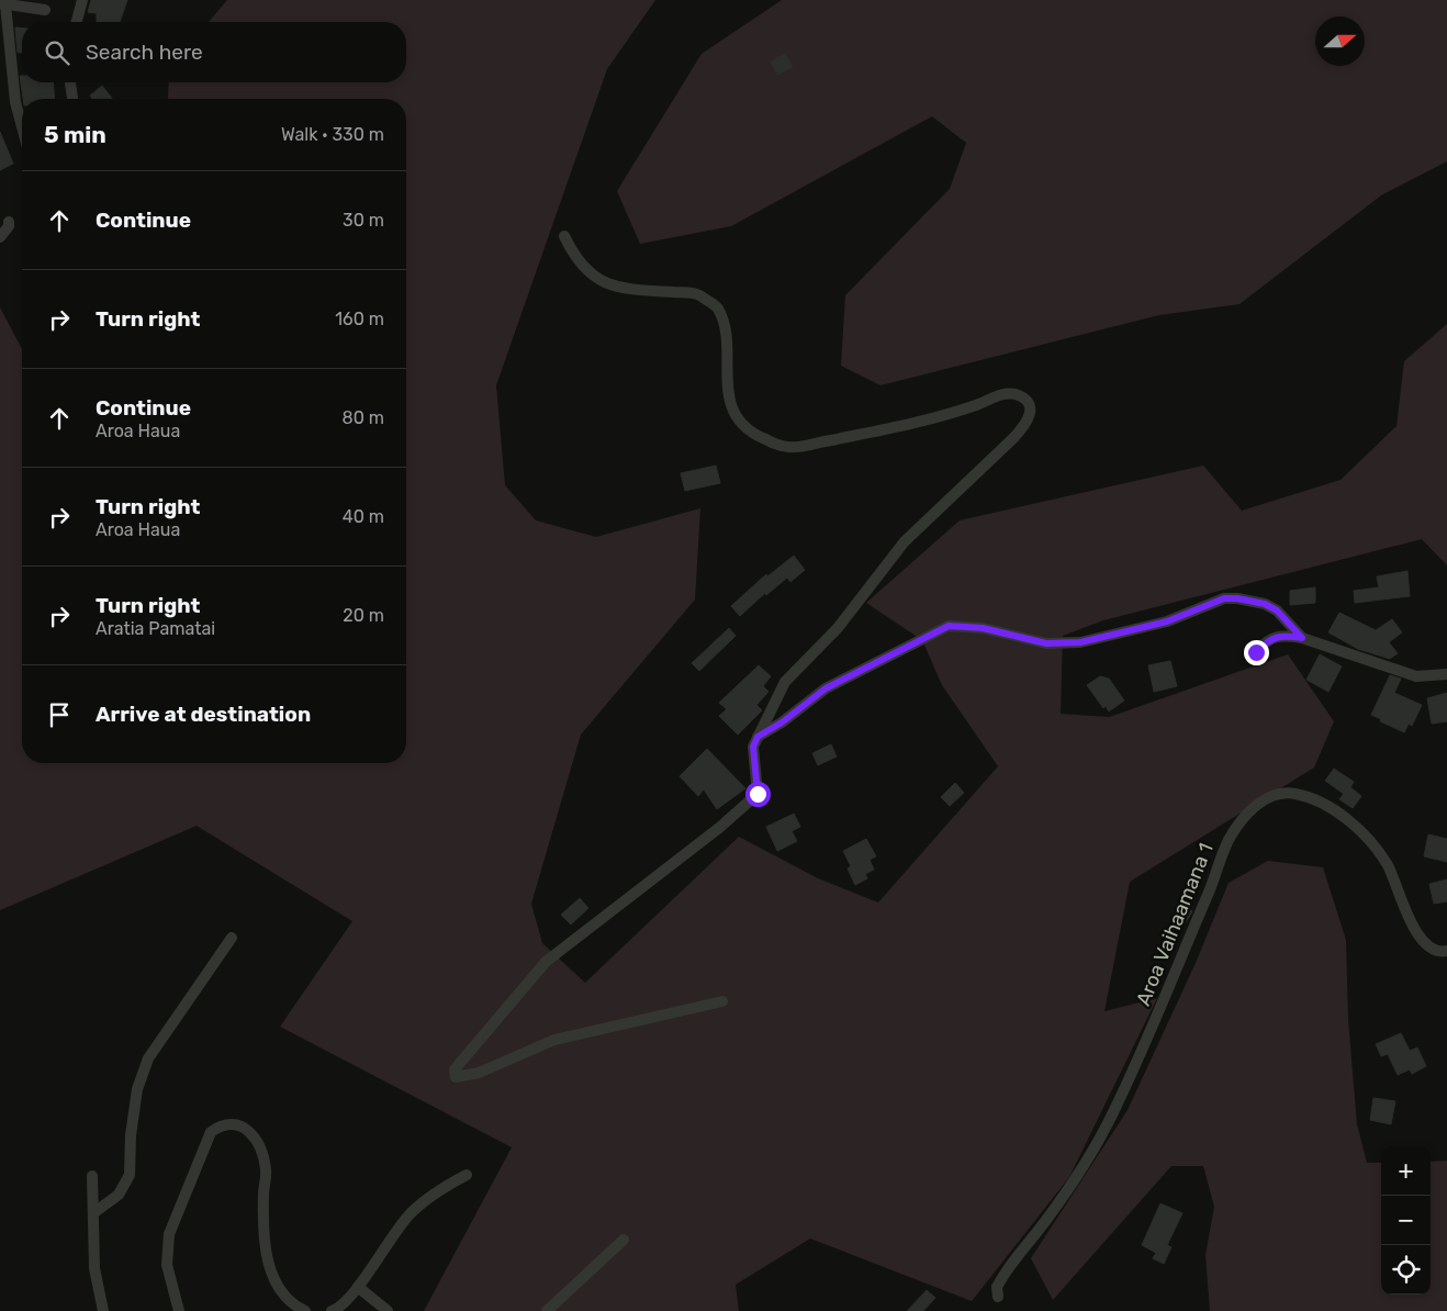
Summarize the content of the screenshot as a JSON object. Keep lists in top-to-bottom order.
{
  "streets": {
    "street": ["Aroa Vaihaamana 1"]
  },
  "north": "right",
  "page": {
    "search": "Search here",
    "heading": ["5 min", "Walk · 330 m"],
    "list": [
      ["Continue", "30 m"],
      ["Turn right", "160 m"],
      ["Continue", "Aroa Haua", "80 m"],
      ["Turn right", "Aroa Haua", "40 m"],
      ["Turn right", "Aratia Pamatai", "20 m"],
      "Arrive at destination"
    ],
    "map_buttons": ["+", "−"]
  }
}
